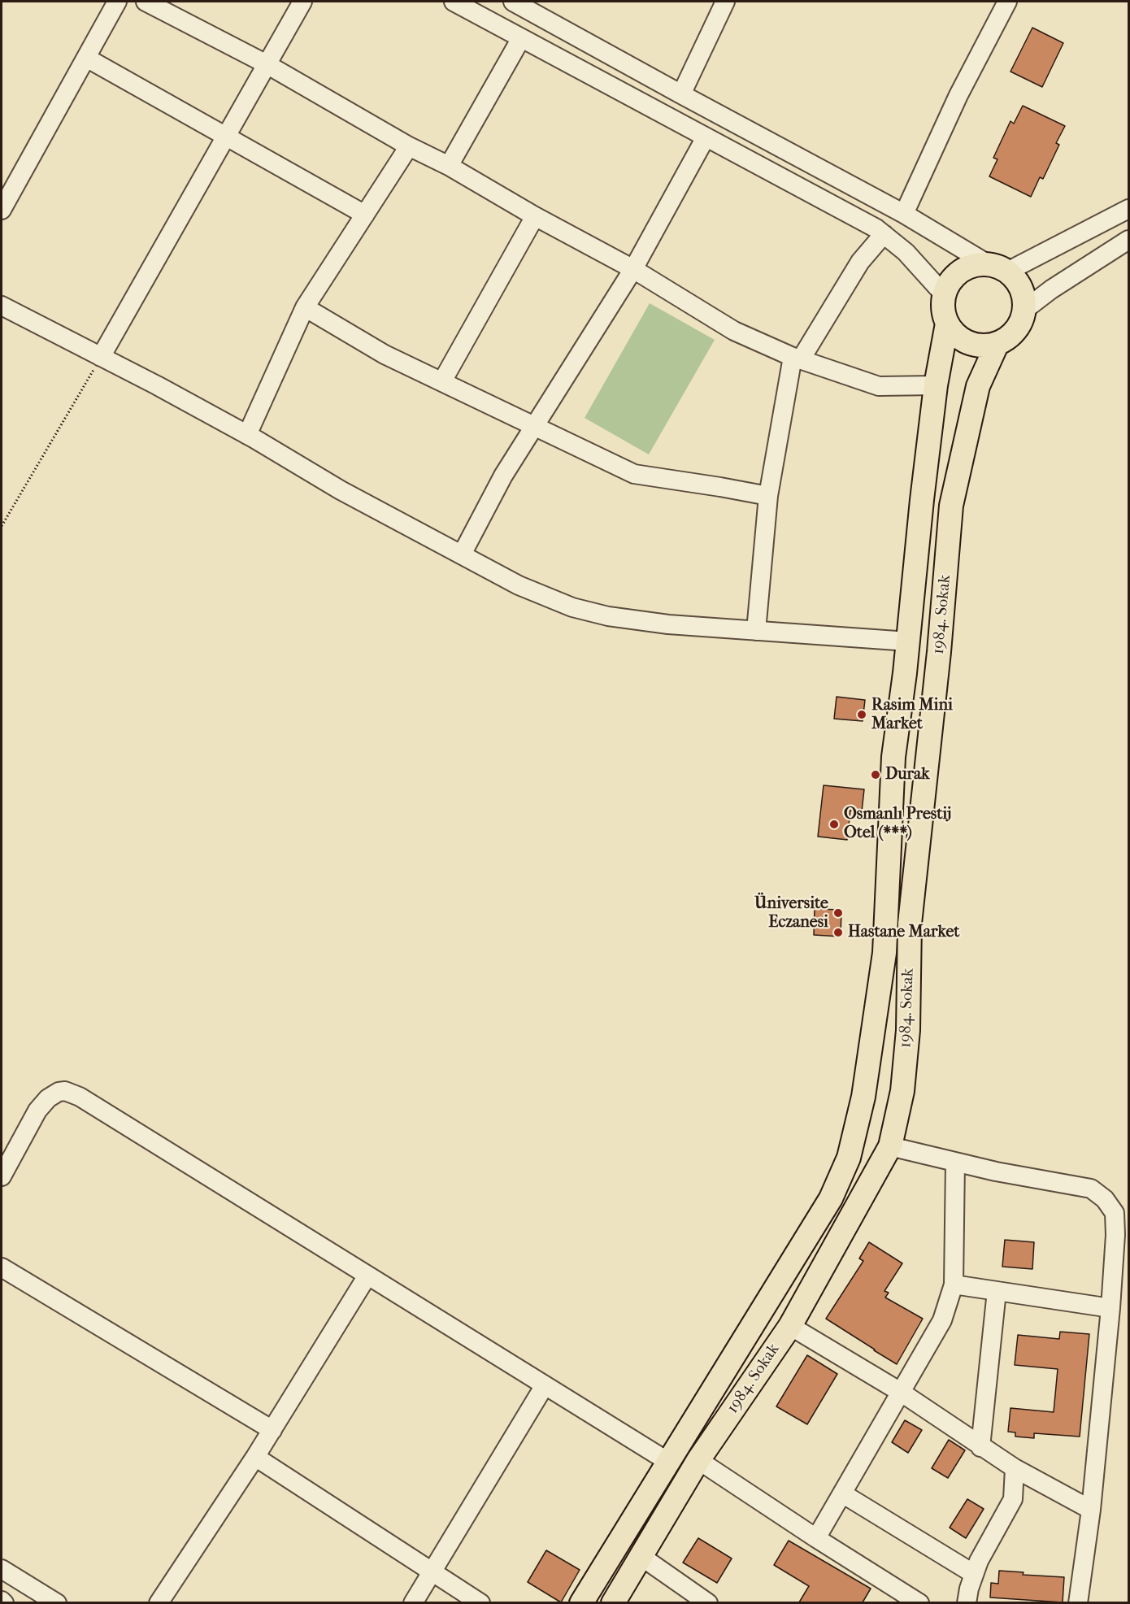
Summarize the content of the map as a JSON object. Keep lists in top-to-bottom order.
{
  "streets": {
    "main road": ["1984. Sokak"]
  },
  "places": [
    "Rasim Mini Market",
    "Durak",
    "Osmanlı Prestij Otel (***)",
    "Üniversite Eczanesi",
    "Hastane Market"
  ]
}
